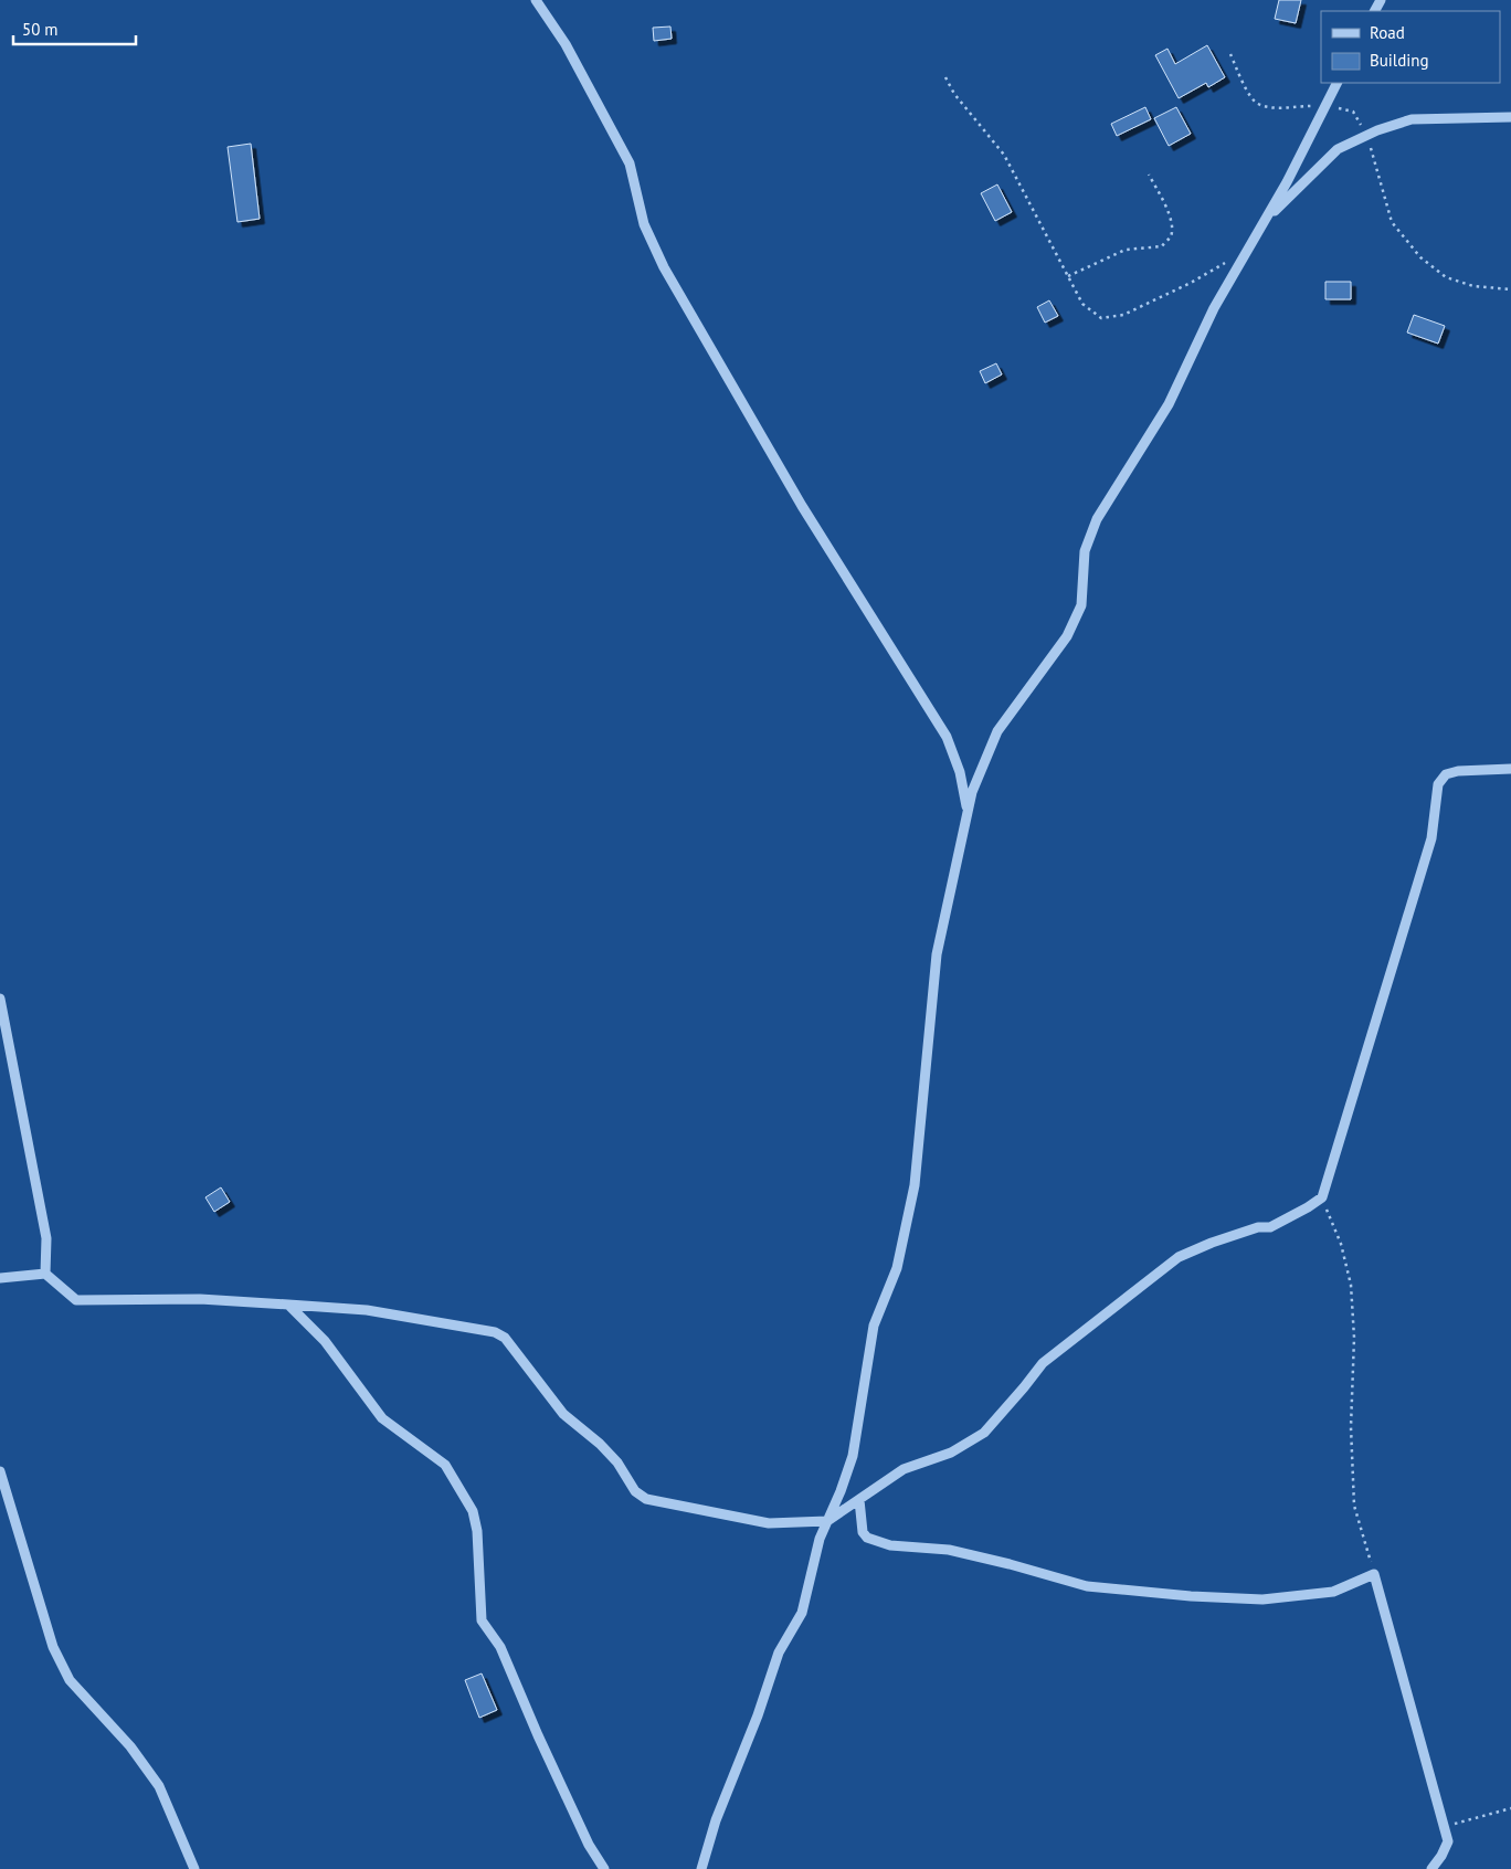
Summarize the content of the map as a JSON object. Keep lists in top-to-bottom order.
{
  "legend": ["Road", "Building"],
  "scale_bar": "50 m"
}
